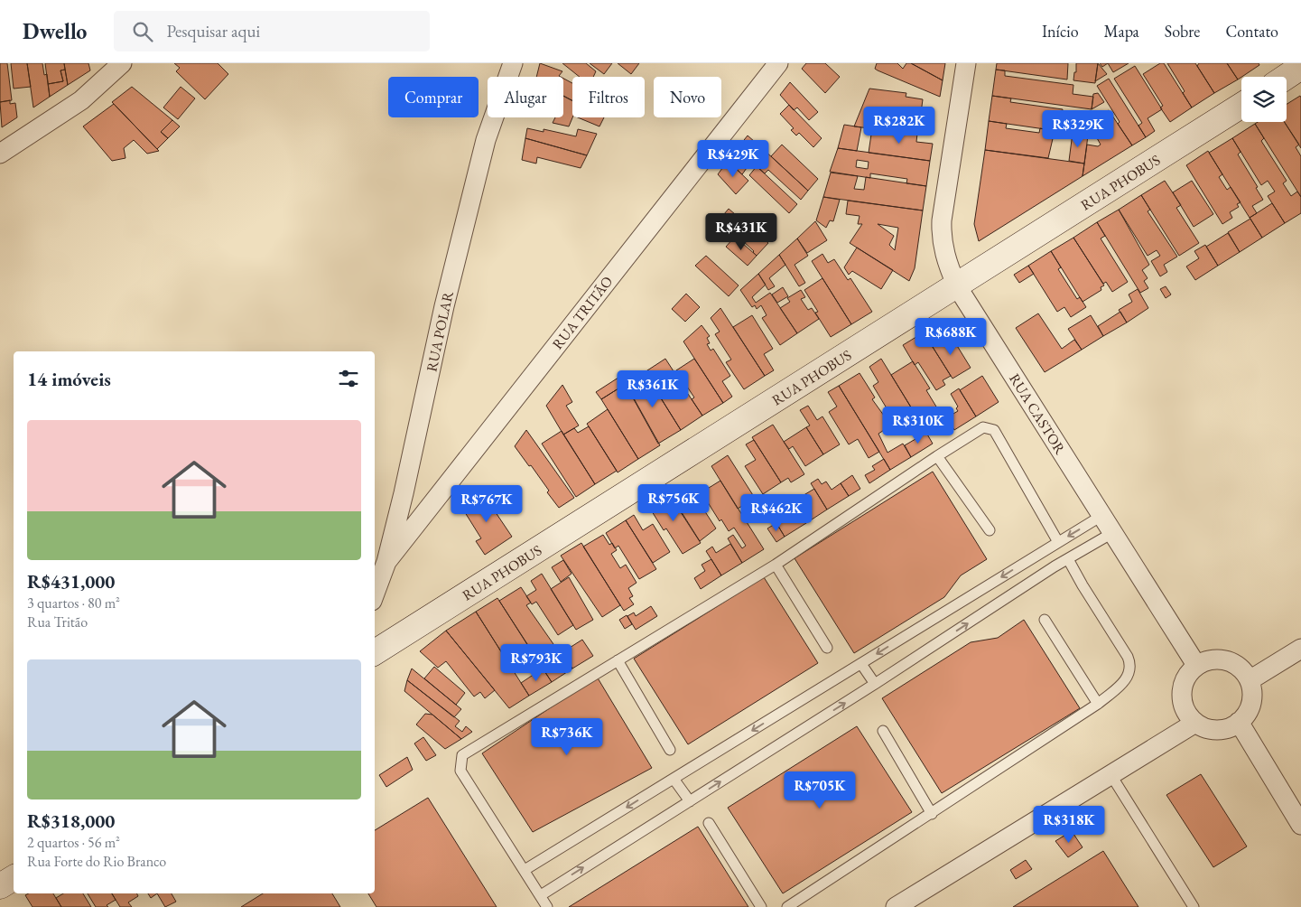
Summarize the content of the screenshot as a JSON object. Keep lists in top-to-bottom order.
{
  "streets": {
    "street": [
      "RUA PHOBUS",
      "RUA TRITÃO",
      "RUA POLAR",
      "RUA CASTOR"
    ]
  },
  "crossings": [
    ["RUA PHOBUS", "RUA CASTOR"],
    ["RUA TRITÃO", "RUA POLAR"]
  ],
  "page": {
    "header": "Dwello",
    "search": "Pesquisar aqui",
    "nav": [
      "Início",
      "Mapa",
      "Sobre",
      "Contato"
    ],
    "chip": [
      "Comprar",
      "Alugar",
      "Filtros",
      "Novo"
    ],
    "price": [
      "R$282K",
      "R$329K",
      "R$429K",
      "R$431K",
      "R$688K",
      "R$361K",
      "R$310K",
      "R$756K",
      "R$767K",
      "R$462K",
      "R$793K",
      "R$736K",
      "R$705K",
      "R$318K"
    ],
    "heading": "14 imóveis",
    "list": [
      {
        "name": "R$431,000",
        "note": "3 quartos · 80 m² · Rua Tritão"
      },
      {
        "name": "R$318,000",
        "note": "2 quartos · 56 m² · Rua Forte do Rio Branco"
      }
    ]
  }
}
